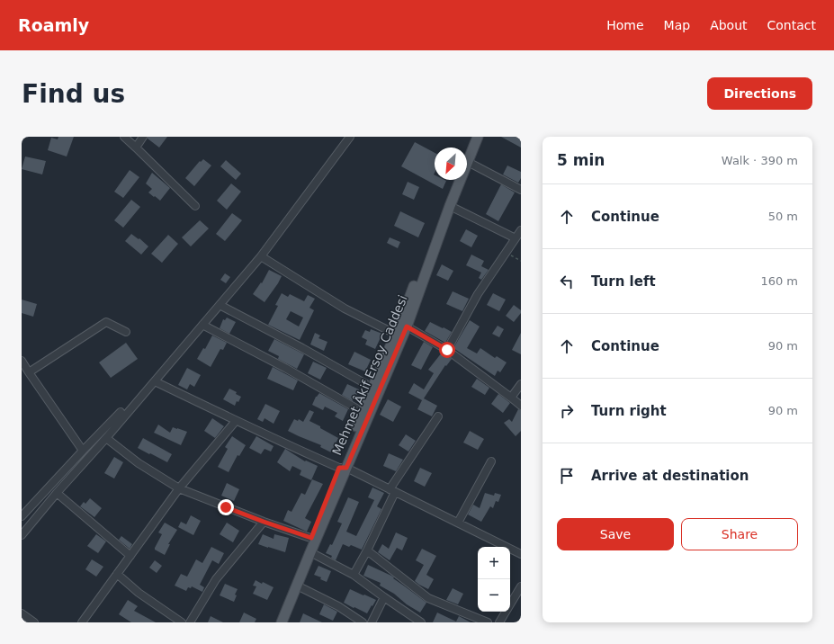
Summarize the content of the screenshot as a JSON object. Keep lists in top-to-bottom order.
{
  "streets": {
    "main road": ["Mehmet Âkif Ersoy Caddesi"]
  },
  "north": "bottom left",
  "page": {
    "header": "Roamly",
    "nav": [
      "Home",
      "Map",
      "About",
      "Contact"
    ],
    "buttons": [
      "Directions",
      ["Save", "Share"]
    ],
    "title": "Find us",
    "heading": ["5 min", "Walk · 390 m"],
    "list": [
      ["Continue", "50 m"],
      ["Turn left", "160 m"],
      ["Continue", "90 m"],
      ["Turn right", "90 m"],
      "Arrive at destination"
    ],
    "map_buttons": ["+", "−"]
  }
}
